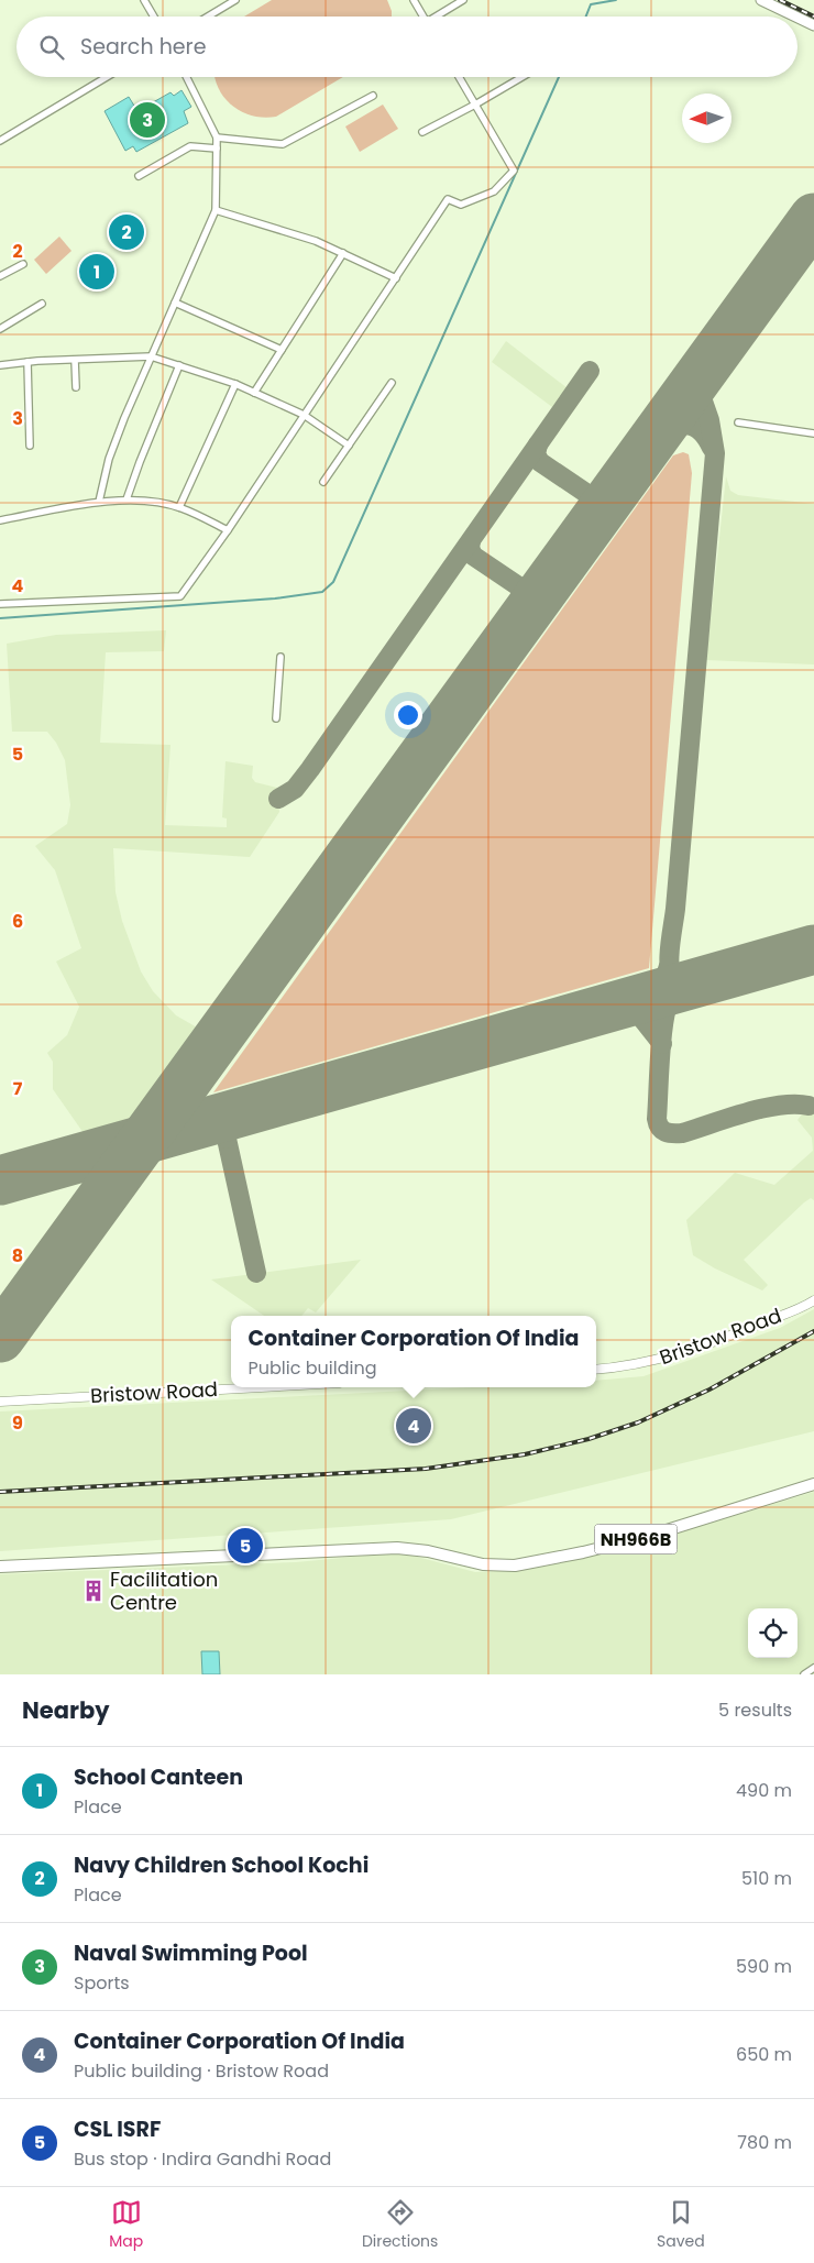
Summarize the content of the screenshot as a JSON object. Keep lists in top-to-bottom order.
{
  "streets": {
    "highway": ["NH966B"],
    "street": ["Bristow Road"]
  },
  "places": {
    "building": ["Facilitation Centre"]
  },
  "north": "left",
  "page": {
    "search": "Search here",
    "pins": [
      "3",
      "2",
      "1",
      "4",
      "5"
    ],
    "popup": ["Container Corporation Of India", "Public building"],
    "heading": ["Nearby", "5 results"],
    "list": [
      {
        "mark": "1",
        "name": "School Canteen",
        "note": "Place",
        "value": "490 m"
      },
      {
        "mark": "2",
        "name": "Navy Children School Kochi",
        "note": "Place",
        "value": "510 m"
      },
      {
        "mark": "3",
        "name": "Naval Swimming Pool",
        "note": "Sports",
        "value": "590 m"
      },
      {
        "mark": "4",
        "name": "Container Corporation Of India",
        "note": "Public building · Bristow Road",
        "value": "650 m"
      },
      {
        "mark": "5",
        "name": "CSL ISRF",
        "note": "Bus stop · Indira Gandhi Road",
        "value": "780 m"
      }
    ],
    "nav": ["Map", "Directions", "Saved"]
  },
  "grid": {
    "rows": [
      "2",
      "3",
      "4",
      "5",
      "6",
      "7",
      "8",
      "9"
    ]
  }
}
